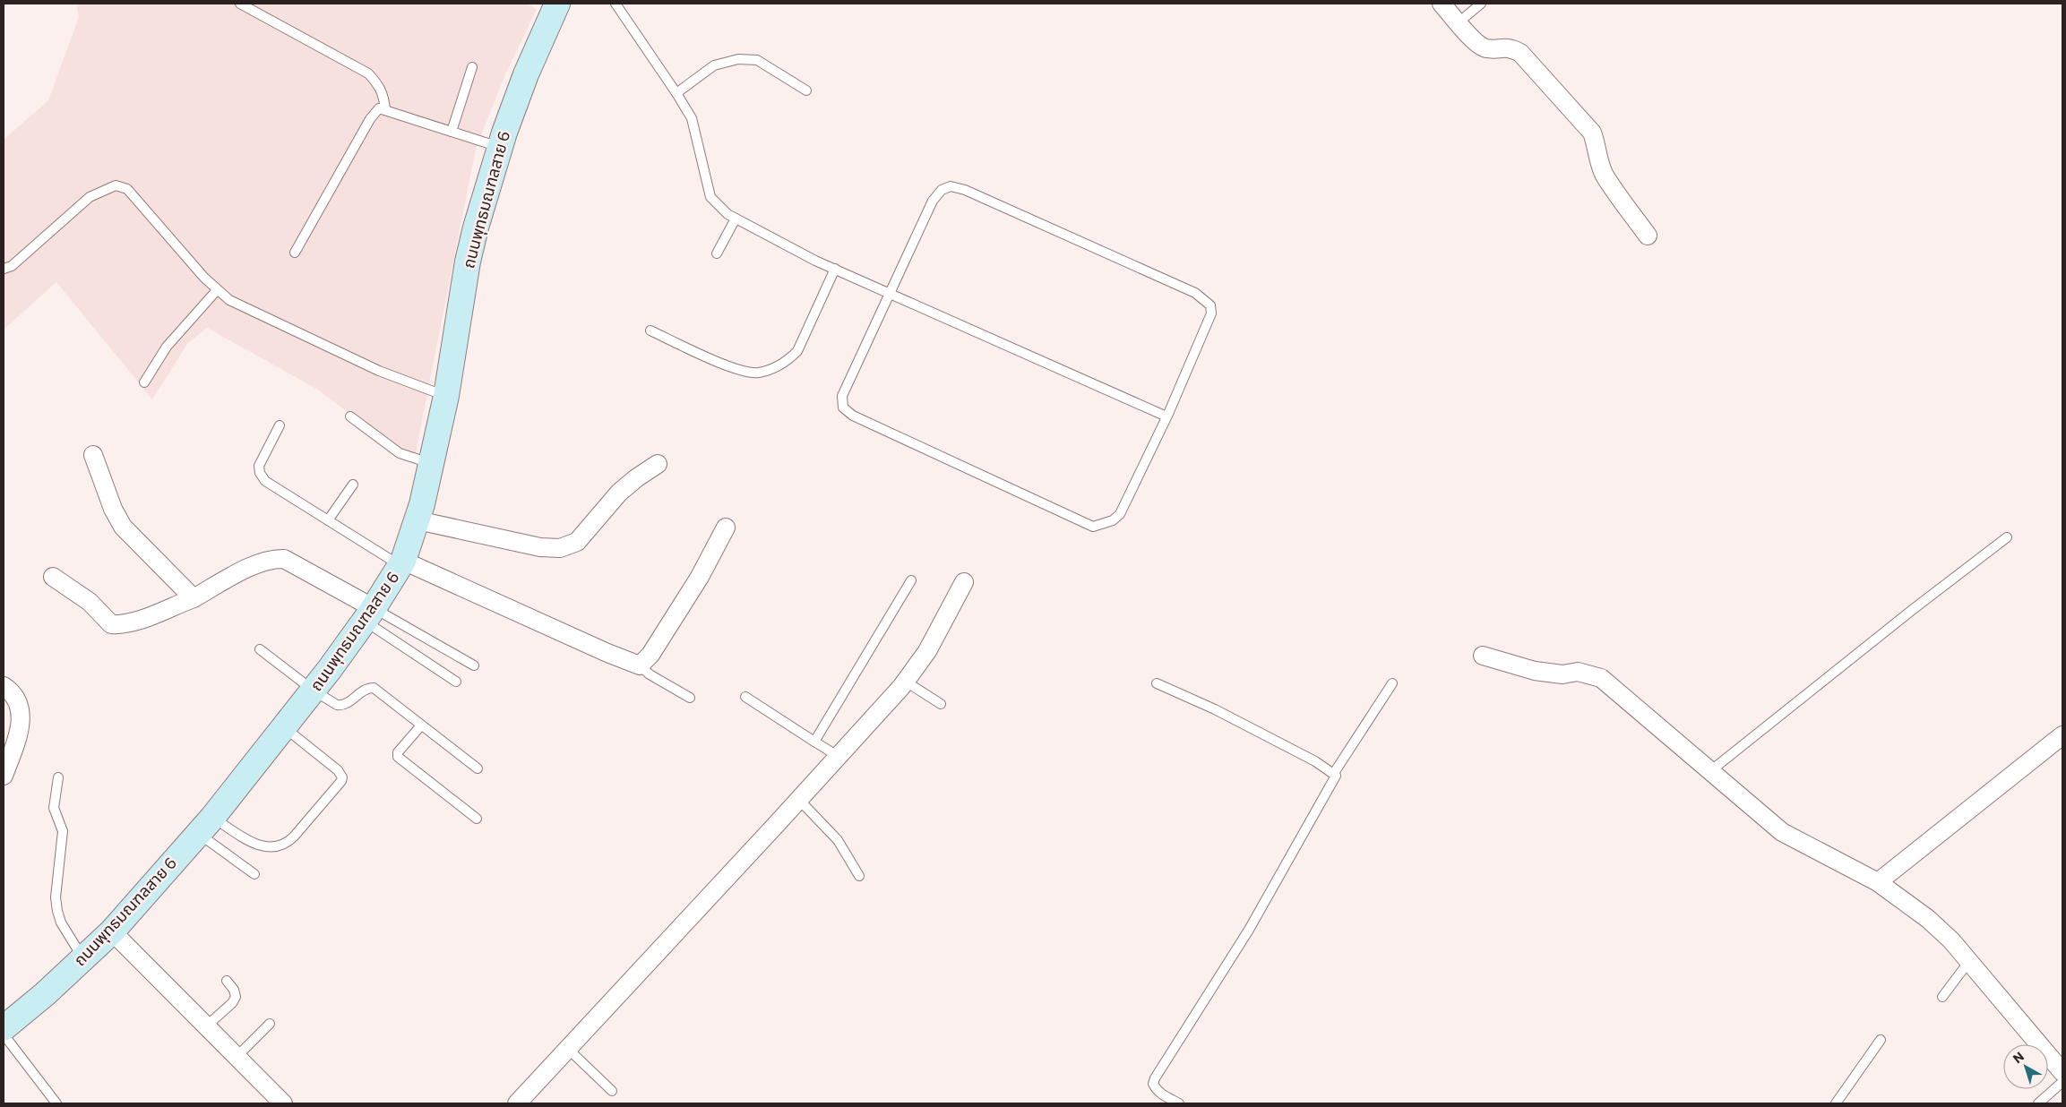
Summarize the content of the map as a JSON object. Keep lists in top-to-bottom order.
{
  "streets": {
    "main road": ["ถนนพุทธมณฑลสาย 6"]
  },
  "north": "top left"
}
